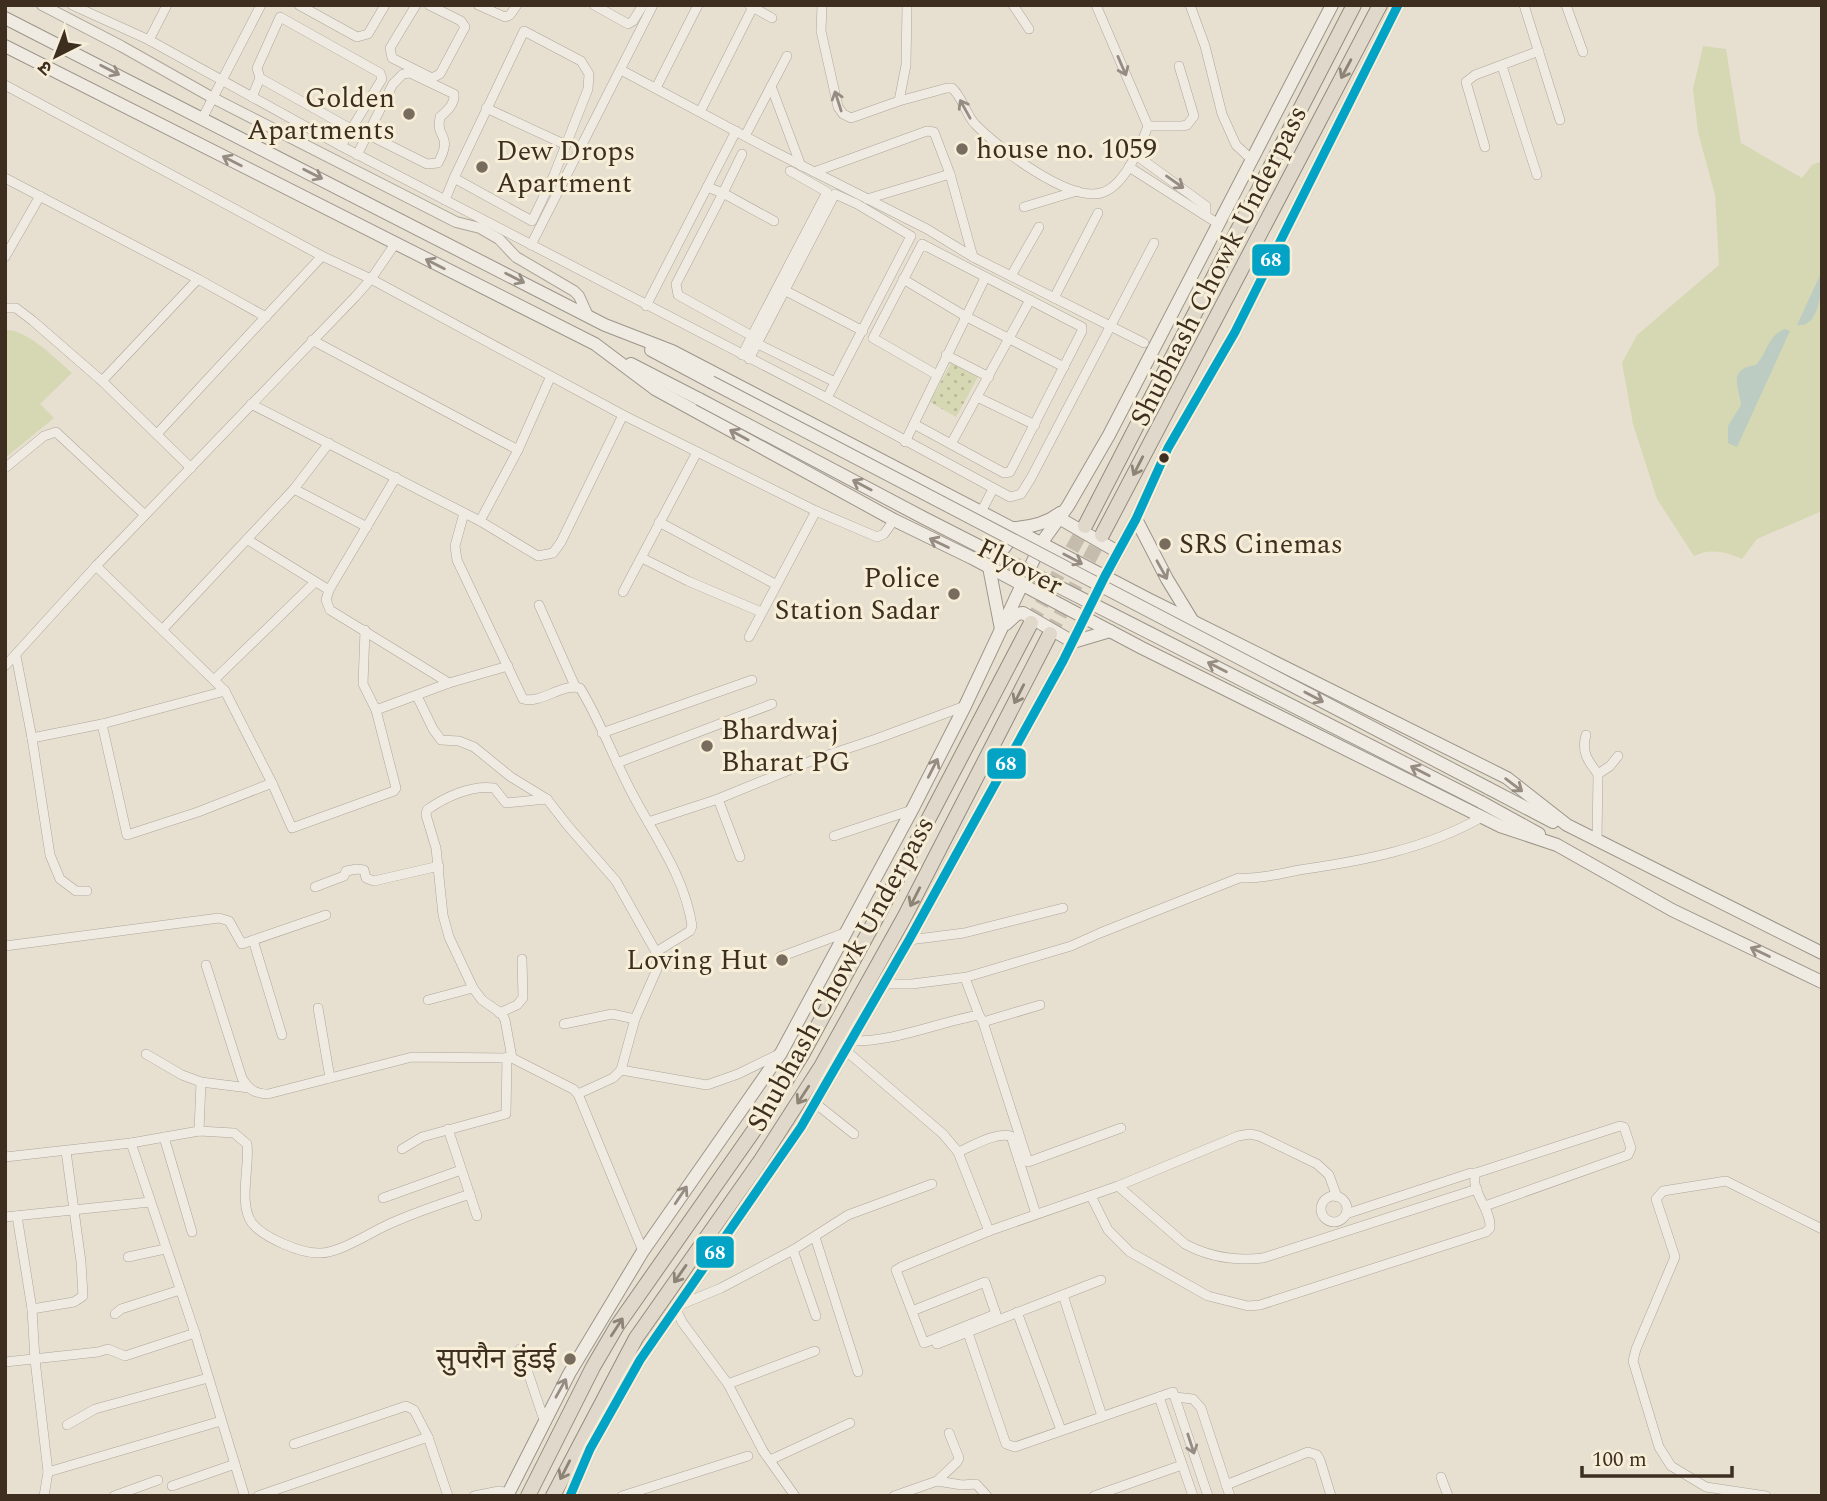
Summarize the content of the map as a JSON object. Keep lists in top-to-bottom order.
{
  "streets": {
    "highway": ["Shubhash Chowk Underpass"],
    "main road": ["Flyover"]
  },
  "places": [
    "Golden Apartments",
    "house no. 1059",
    "Dew Drops Apartment",
    "SRS Cinemas",
    "Police Station Sadar",
    "Bhardwaj Bharat PG",
    "Loving Hut",
    "सुपरौन हुंडई"
  ],
  "lines": ["transit line 68"],
  "scale_bar": "100 m",
  "north": "bottom left"
}
